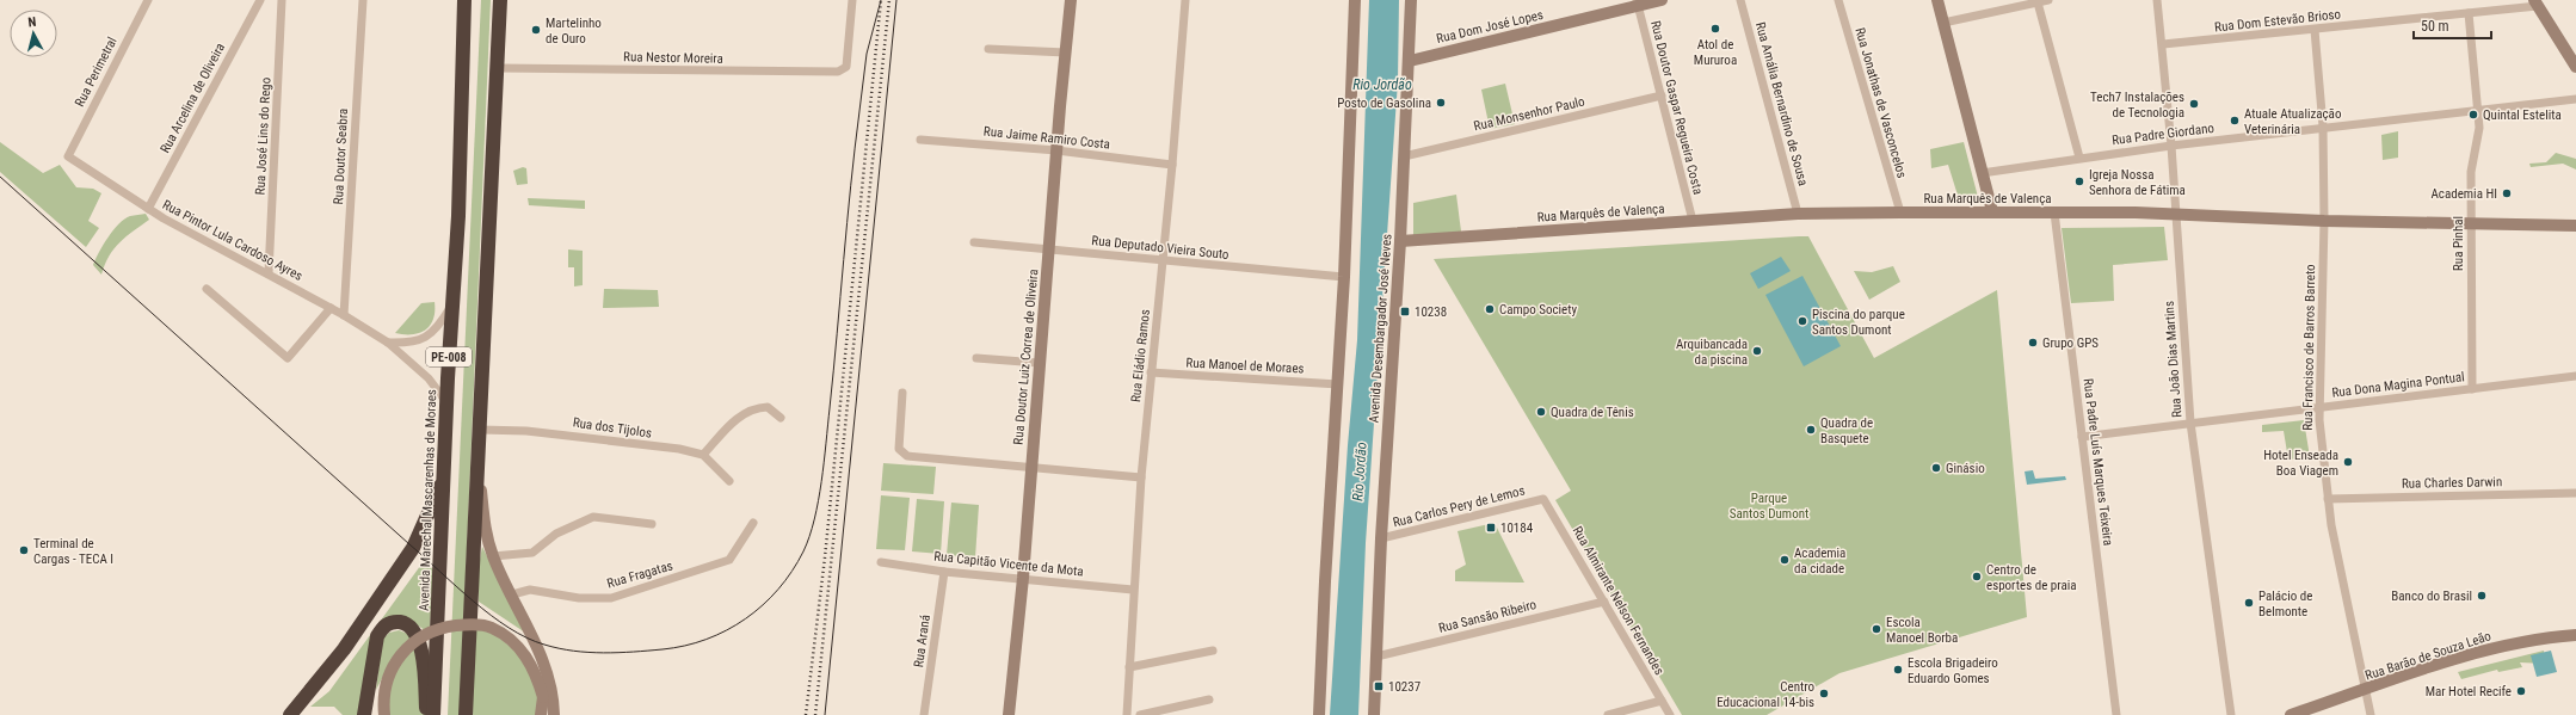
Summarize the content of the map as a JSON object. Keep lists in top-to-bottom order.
{
  "streets": {
    "highway": ["PE-008", "Avenida Marechal Mascarenhas de Moraes"],
    "street": [
      "Rua Dom Estevão Brioso",
      "Rua Dom José Lopes",
      "Rua Nestor Moreira",
      "Rua Perimetral",
      "Rua Arcelina de Oliveira",
      "Rua Jonathas de Vasconcelos",
      "Rua Amália Bernardino de Sousa",
      "Rua Doutor Gaspar Regueira Costa",
      "Rua Monsenhor Paulo",
      "Rua Padre Giordano",
      "Rua José Lins do Rego",
      "Rua Jaime Ramiro Costa",
      "Rua Doutor Seabra",
      "Rua Marquês de Valença",
      "Rua Pintor Lula Cardoso Ayres",
      "Rua Pinhal",
      "Rua Deputado Vieira Souto",
      "Avenida Desembargador José Neves",
      "Rua Francisco de Barros Barreto",
      "Rua Eládio Ramos",
      "Rua Doutor Luiz Correa de Oliveira",
      "Rua João Dias Martins",
      "Rua Manoel de Moraes",
      "Rua Dona Magina Pontual",
      "Rua dos Tijolos",
      "Rua Padre Luís Marques Teixeira",
      "Rua Charles Darwin",
      "Rua Carlos Pery de Lemos",
      "Rua Capitão Vicente da Mota",
      "Rua Fragatas",
      "Rua Almirante Nelson Fernandes",
      "Rua Sansão Ribeiro",
      "Rua Araná",
      "Rua Barão de Souza Leão"
    ]
  },
  "crossings": [
    ["Rua Dom Estevão Brioso", "Rua Pinhal"],
    ["Rua Dom Estevão Brioso", "Rua Francisco de Barros Barreto"],
    ["Rua Dom Estevão Brioso", "Rua João Dias Martins"],
    ["Rua Dom José Lopes", "Rua Doutor Gaspar Regueira Costa"],
    ["Rua Dom José Lopes", "Avenida Desembargador José Neves"],
    ["Rua Nestor Moreira", "PE-008"],
    ["Rua Perimetral", "Rua Pintor Lula Cardoso Ayres"],
    ["Rua Arcelina de Oliveira", "Rua Pintor Lula Cardoso Ayres"],
    ["Rua Jonathas de Vasconcelos", "Rua Marquês de Valença"],
    ["Rua Amália Bernardino de Sousa", "Rua Marquês de Valença"],
    ["Rua Doutor Gaspar Regueira Costa", "Rua Monsenhor Paulo"],
    ["Rua Doutor Gaspar Regueira Costa", "Rua Marquês de Valença"],
    ["Rua Monsenhor Paulo", "Avenida Desembargador José Neves"],
    ["Rua Padre Giordano", "Rua Pinhal"],
    ["Rua Padre Giordano", "Rua Francisco de Barros Barreto"],
    ["Rua Padre Giordano", "Rua João Dias Martins"],
    ["Rua José Lins do Rego", "Rua Pintor Lula Cardoso Ayres"],
    ["Rua Jaime Ramiro Costa", "Rua Eládio Ramos"],
    ["Rua Jaime Ramiro Costa", "Rua Doutor Luiz Correa de Oliveira"],
    ["Rua Doutor Seabra", "Rua Pintor Lula Cardoso Ayres"],
    ["Rua Marquês de Valença", "Rua Pinhal"],
    ["Rua Marquês de Valença", "Avenida Desembargador José Neves"],
    ["Rua Marquês de Valença", "Rua Francisco de Barros Barreto"],
    ["Rua Marquês de Valença", "Rua João Dias Martins"],
    ["Rua Marquês de Valença", "Rua Padre Luís Marques Teixeira"],
    ["Rua Pintor Lula Cardoso Ayres", "Avenida Marechal Mascarenhas de Moraes"],
    ["Rua Pinhal", "Rua Dona Magina Pontual"],
    ["Rua Deputado Vieira Souto", "Rua Eládio Ramos"],
    ["Rua Deputado Vieira Souto", "Rua Doutor Luiz Correa de Oliveira"],
    ["Avenida Desembargador José Neves", "Rua Carlos Pery de Lemos"],
    ["Avenida Desembargador José Neves", "Rua Sansão Ribeiro"],
    ["Rua Francisco de Barros Barreto", "Rua Dona Magina Pontual"],
    ["Rua Francisco de Barros Barreto", "Rua Charles Darwin"],
    ["Rua Francisco de Barros Barreto", "Rua Barão de Souza Leão"],
    ["Rua Eládio Ramos", "Rua Manoel de Moraes"],
    ["Rua Eládio Ramos", "Rua Capitão Vicente da Mota"],
    ["PE-008", "Rua dos Tijolos"],
    ["Rua Doutor Luiz Correa de Oliveira", "Rua Capitão Vicente da Mota"],
    ["Rua João Dias Martins", "Rua Dona Magina Pontual"],
    ["Rua Dona Magina Pontual", "Rua Padre Luís Marques Teixeira"],
    ["Rua Carlos Pery de Lemos", "Rua Almirante Nelson Fernandes"],
    ["Rua Capitão Vicente da Mota", "Rua Araná"],
    ["Rua Almirante Nelson Fernandes", "Rua Sansão Ribeiro"]
  ],
  "water": ["Rio Jordão"],
  "parks": ["Parque Santos Dumont"],
  "places": {
    "other": [
      "Atol de Mururoa",
      "Martelinho de Ouro",
      "Posto de Gasolina",
      "Tech7 Instalações de Tecnologia",
      "Quintal Estelita",
      "Atuale Atualização Veterinária",
      "Igreja Nossa Senhora de Fátima",
      "Academia HI",
      "Campo Society",
      "Piscina do parque Santos Dumont",
      "Grupo GPS",
      "Arquibancada da piscina",
      "Quadra de Tênis",
      "Quadra de Basquete",
      "Hotel Enseada Boa Viagem",
      "Ginásio",
      "Terminal de Cargas - TECA I",
      "Academia da cidade",
      "Centro de esportes de praia",
      "Banco do Brasil",
      "Palácio de Belmonte",
      "Escola Manoel Borba",
      "Escola Brigadeiro Eduardo Gomes",
      "Mar Hotel Recife",
      "Centro Educacional 14-bis"
    ],
    "transit": ["10238", "10184", "10237"]
  },
  "scale_bar": "50 m",
  "north": "top"
}
